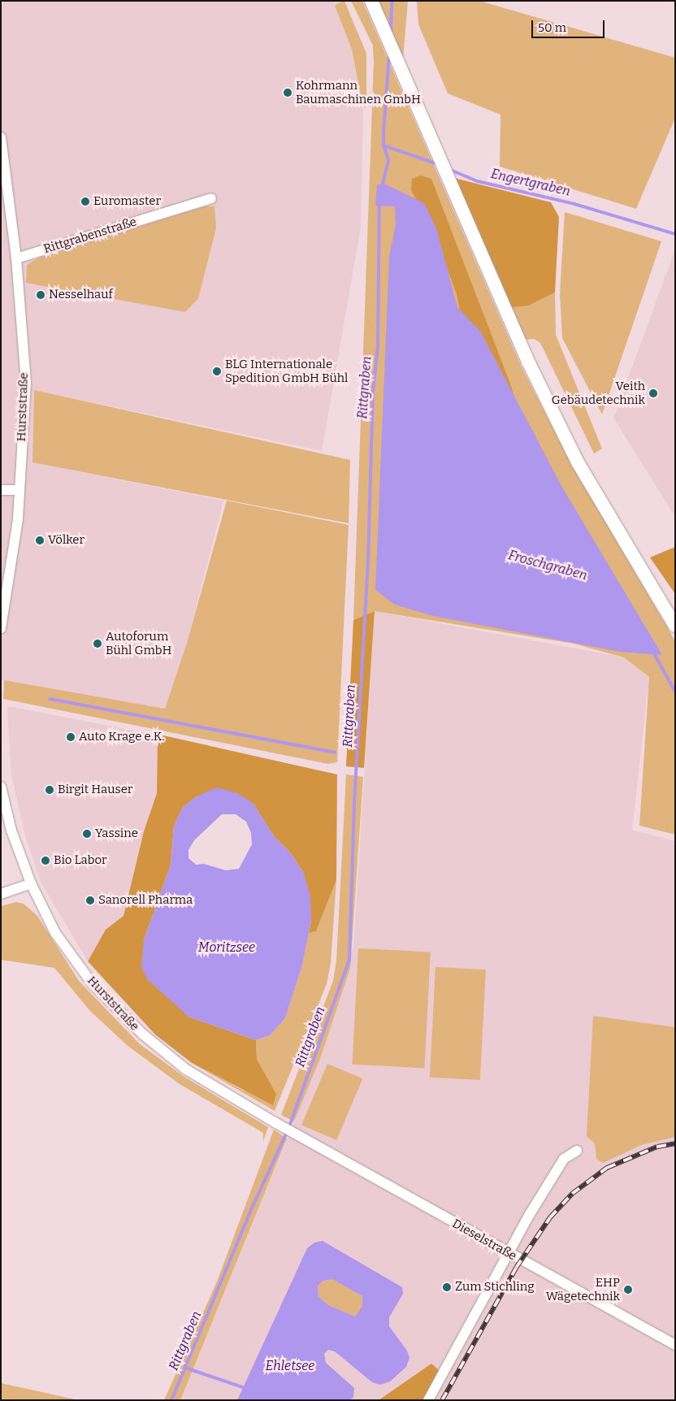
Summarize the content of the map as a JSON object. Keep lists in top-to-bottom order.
{
  "streets": {
    "street": ["Rittgrabenstraße", "Hurststraße", "Dieselstraße"]
  },
  "crossings": [
    ["Rittgrabenstraße", "Hurststraße"],
    ["Hurststraße", "Dieselstraße"]
  ],
  "water": [
    "Engertgraben",
    "Rittgraben",
    "Froschgraben",
    "Moritzsee",
    "Ehletsee"
  ],
  "places": [
    "Kohrmann Baumaschinen GmbH",
    "Euromaster",
    "Nesselhauf",
    "BLG Internationale Spedition GmbH Bühl",
    "Veith Gebäudetechnik",
    "Völker",
    "Autoforum Bühl GmbH",
    "Auto Krage e.K.",
    "Birgit Hauser",
    "Yassine",
    "Bio Labor",
    "Sanorell Pharma",
    "Zum Stichling",
    "EHP Wägetechnik"
  ],
  "scale_bar": "50 m"
}
